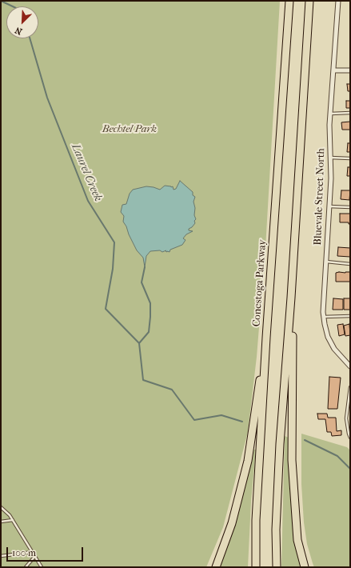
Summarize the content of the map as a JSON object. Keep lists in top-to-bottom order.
{
  "streets": {
    "highway": ["Conestoga Parkway"],
    "street": ["Bluevale Street North"]
  },
  "water": ["Laurel Creek"],
  "parks": ["Bechtel Park"],
  "scale_bar": "100 m",
  "north": "bottom left"
}
